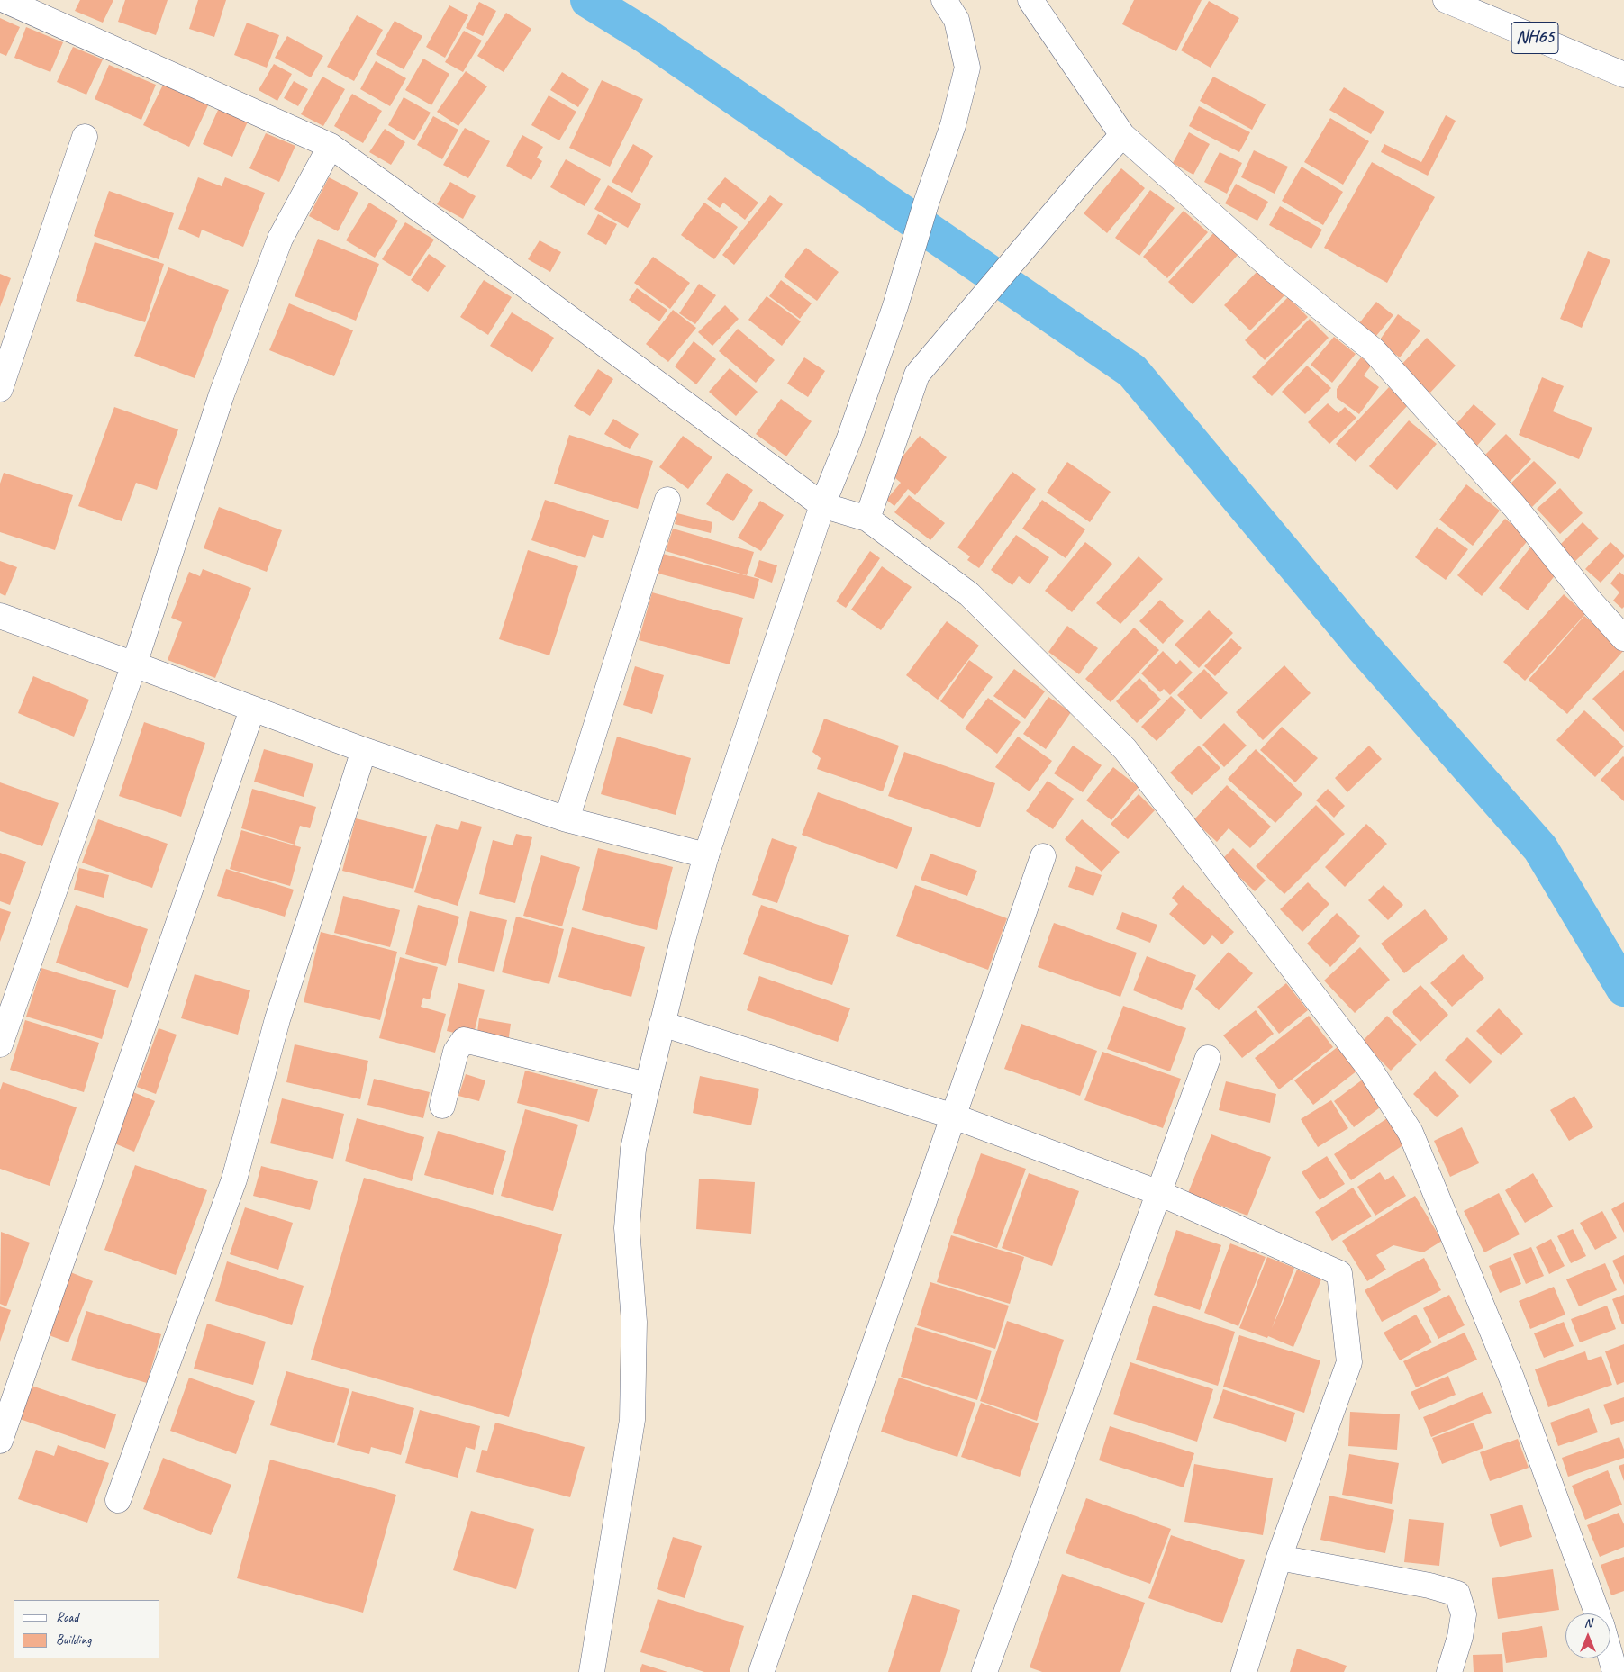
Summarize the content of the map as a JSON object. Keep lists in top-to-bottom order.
{
  "streets": {
    "main road": ["NH65"]
  },
  "legend": ["Road", "Building"],
  "north": "top"
}
